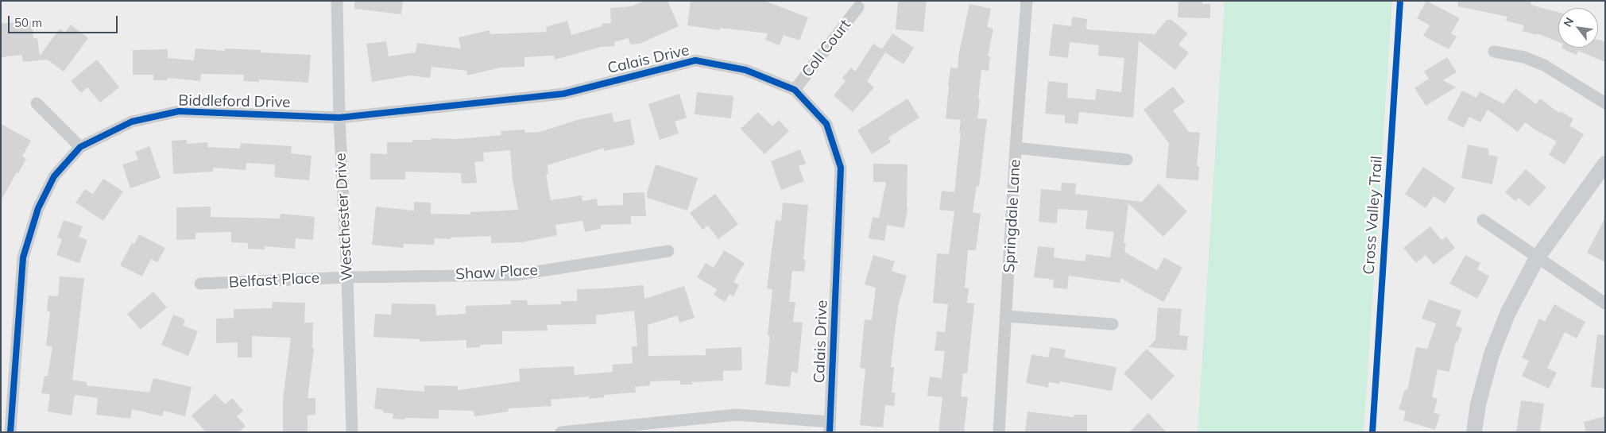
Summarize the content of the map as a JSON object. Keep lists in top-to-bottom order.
{
  "streets": {
    "street": [
      "Coll Court",
      "Calais Drive",
      "Biddleford Drive",
      "Springdale Lane",
      "Westchester Drive",
      "Shaw Place",
      "Belfast Place"
    ],
    "cycle path": ["Cross Valley Trail"]
  },
  "crossings": [
    ["Coll Court", "Calais Drive"],
    ["Calais Drive", "Biddleford Drive"],
    ["Calais Drive", "Westchester Drive"],
    ["Biddleford Drive", "Westchester Drive"],
    ["Westchester Drive", "Shaw Place"],
    ["Westchester Drive", "Belfast Place"],
    ["Shaw Place", "Belfast Place"]
  ],
  "scale_bar": "50 m",
  "north": "top left"
}
